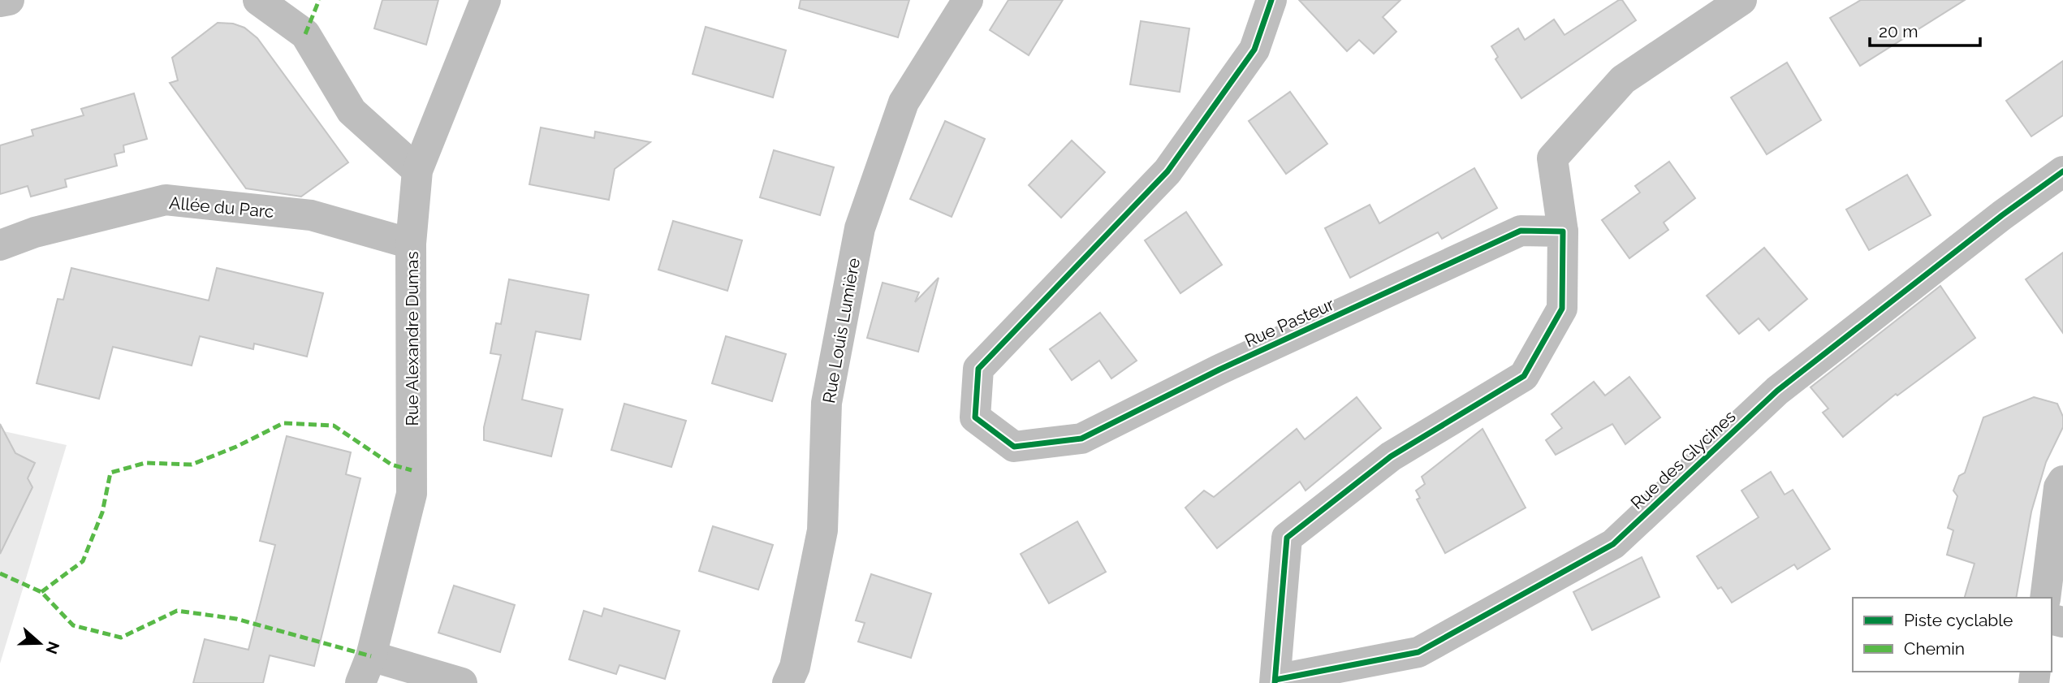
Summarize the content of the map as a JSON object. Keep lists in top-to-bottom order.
{
  "streets": {
    "street": [
      "Allée du Parc",
      "Rue Pasteur",
      "Rue Louis Lumière",
      "Rue Alexandre Dumas",
      "Rue des Glycines"
    ]
  },
  "crossings": [
    ["Allée du Parc", "Rue Alexandre Dumas"]
  ],
  "legend": ["Piste cyclable", "Chemin"],
  "scale_bar": "20 m",
  "north": "right"
}
